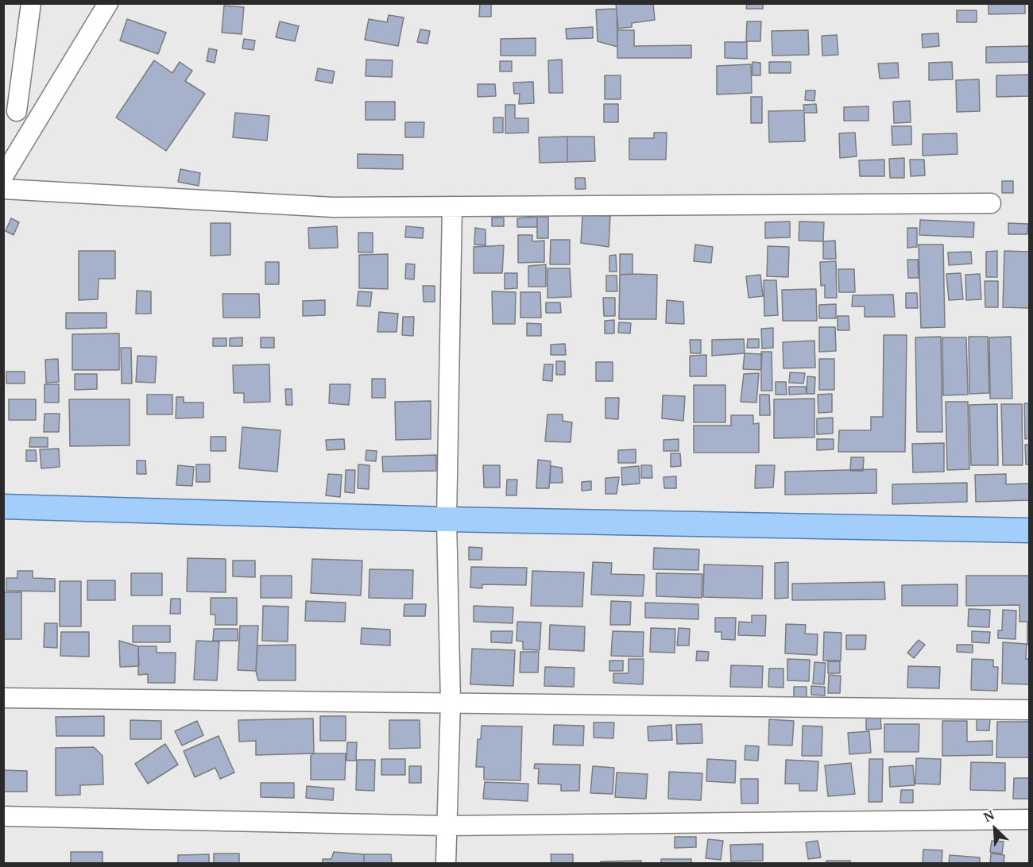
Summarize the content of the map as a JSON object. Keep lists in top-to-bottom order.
{
  "north": "top left"
}
